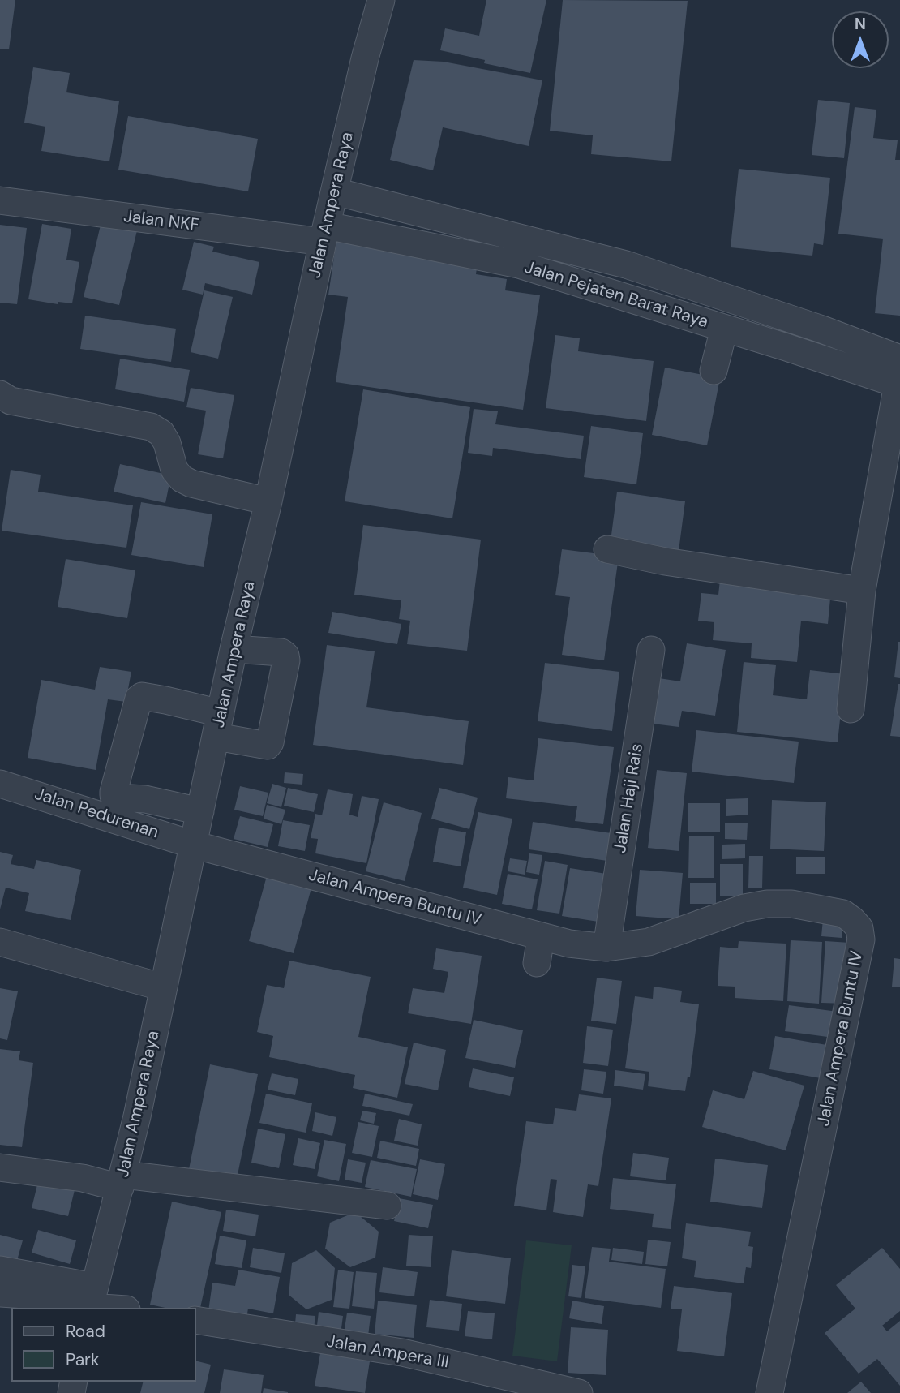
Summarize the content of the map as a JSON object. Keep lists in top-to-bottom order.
{
  "streets": {
    "street": [
      "Jalan Ampera Raya",
      "Jalan NKF",
      "Jalan Pejaten Barat Raya",
      "Jalan Haji Rais",
      "Jalan Pedurenan",
      "Jalan Ampera Buntu IV",
      "Jalan Ampera III"
    ]
  },
  "crossings": [
    ["Jalan Ampera Raya", "Jalan NKF"],
    ["Jalan Ampera Raya", "Jalan Pejaten Barat Raya"],
    ["Jalan Ampera Raya", "Jalan Pedurenan"],
    ["Jalan Ampera Raya", "Jalan Ampera Buntu IV"],
    ["Jalan NKF", "Jalan Pejaten Barat Raya"],
    ["Jalan Haji Rais", "Jalan Ampera Buntu IV"],
    ["Jalan Pedurenan", "Jalan Ampera Buntu IV"]
  ],
  "legend": ["Road", "Park"],
  "north": "top"
}
